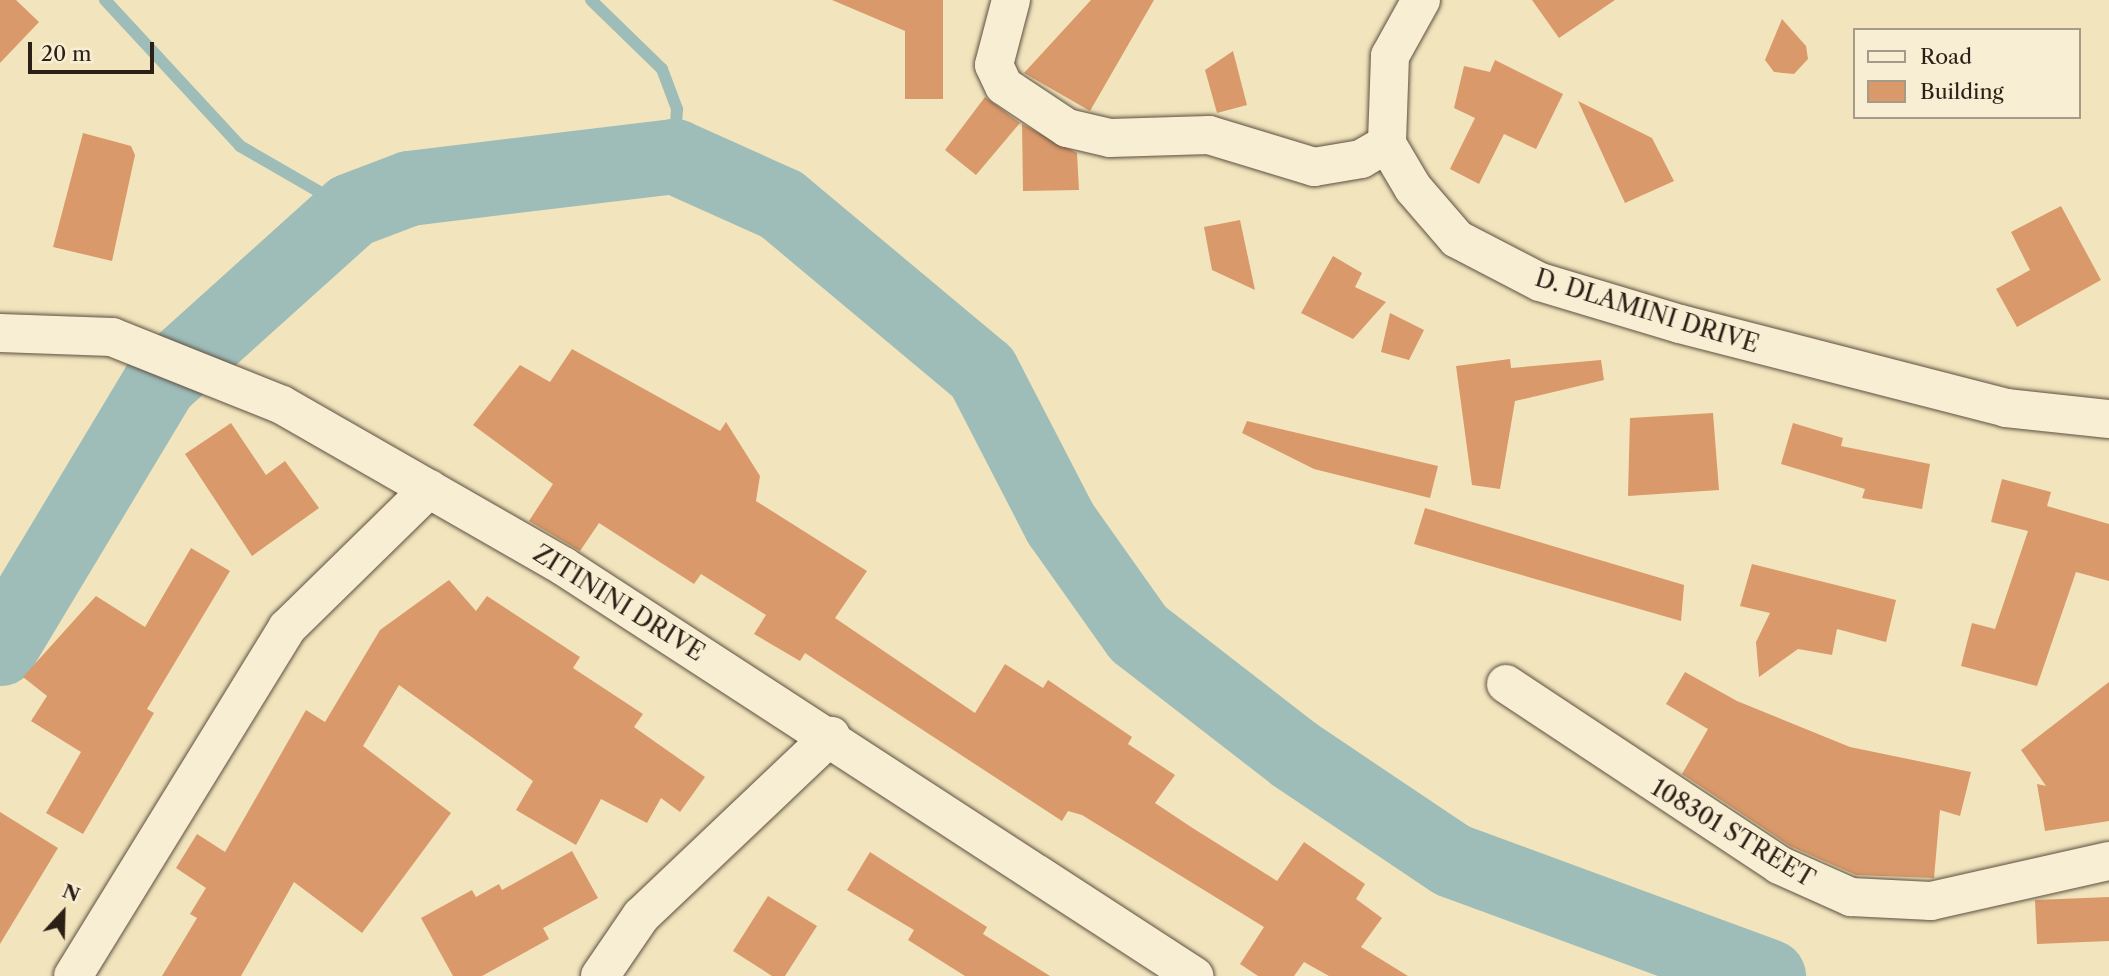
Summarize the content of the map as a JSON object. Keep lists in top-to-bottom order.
{
  "streets": {
    "street": ["D. DLAMINI DRIVE", "ZITININI DRIVE", "108301 STREET"]
  },
  "legend": ["Road", "Building"],
  "scale_bar": "20 m",
  "north": "top"
}
